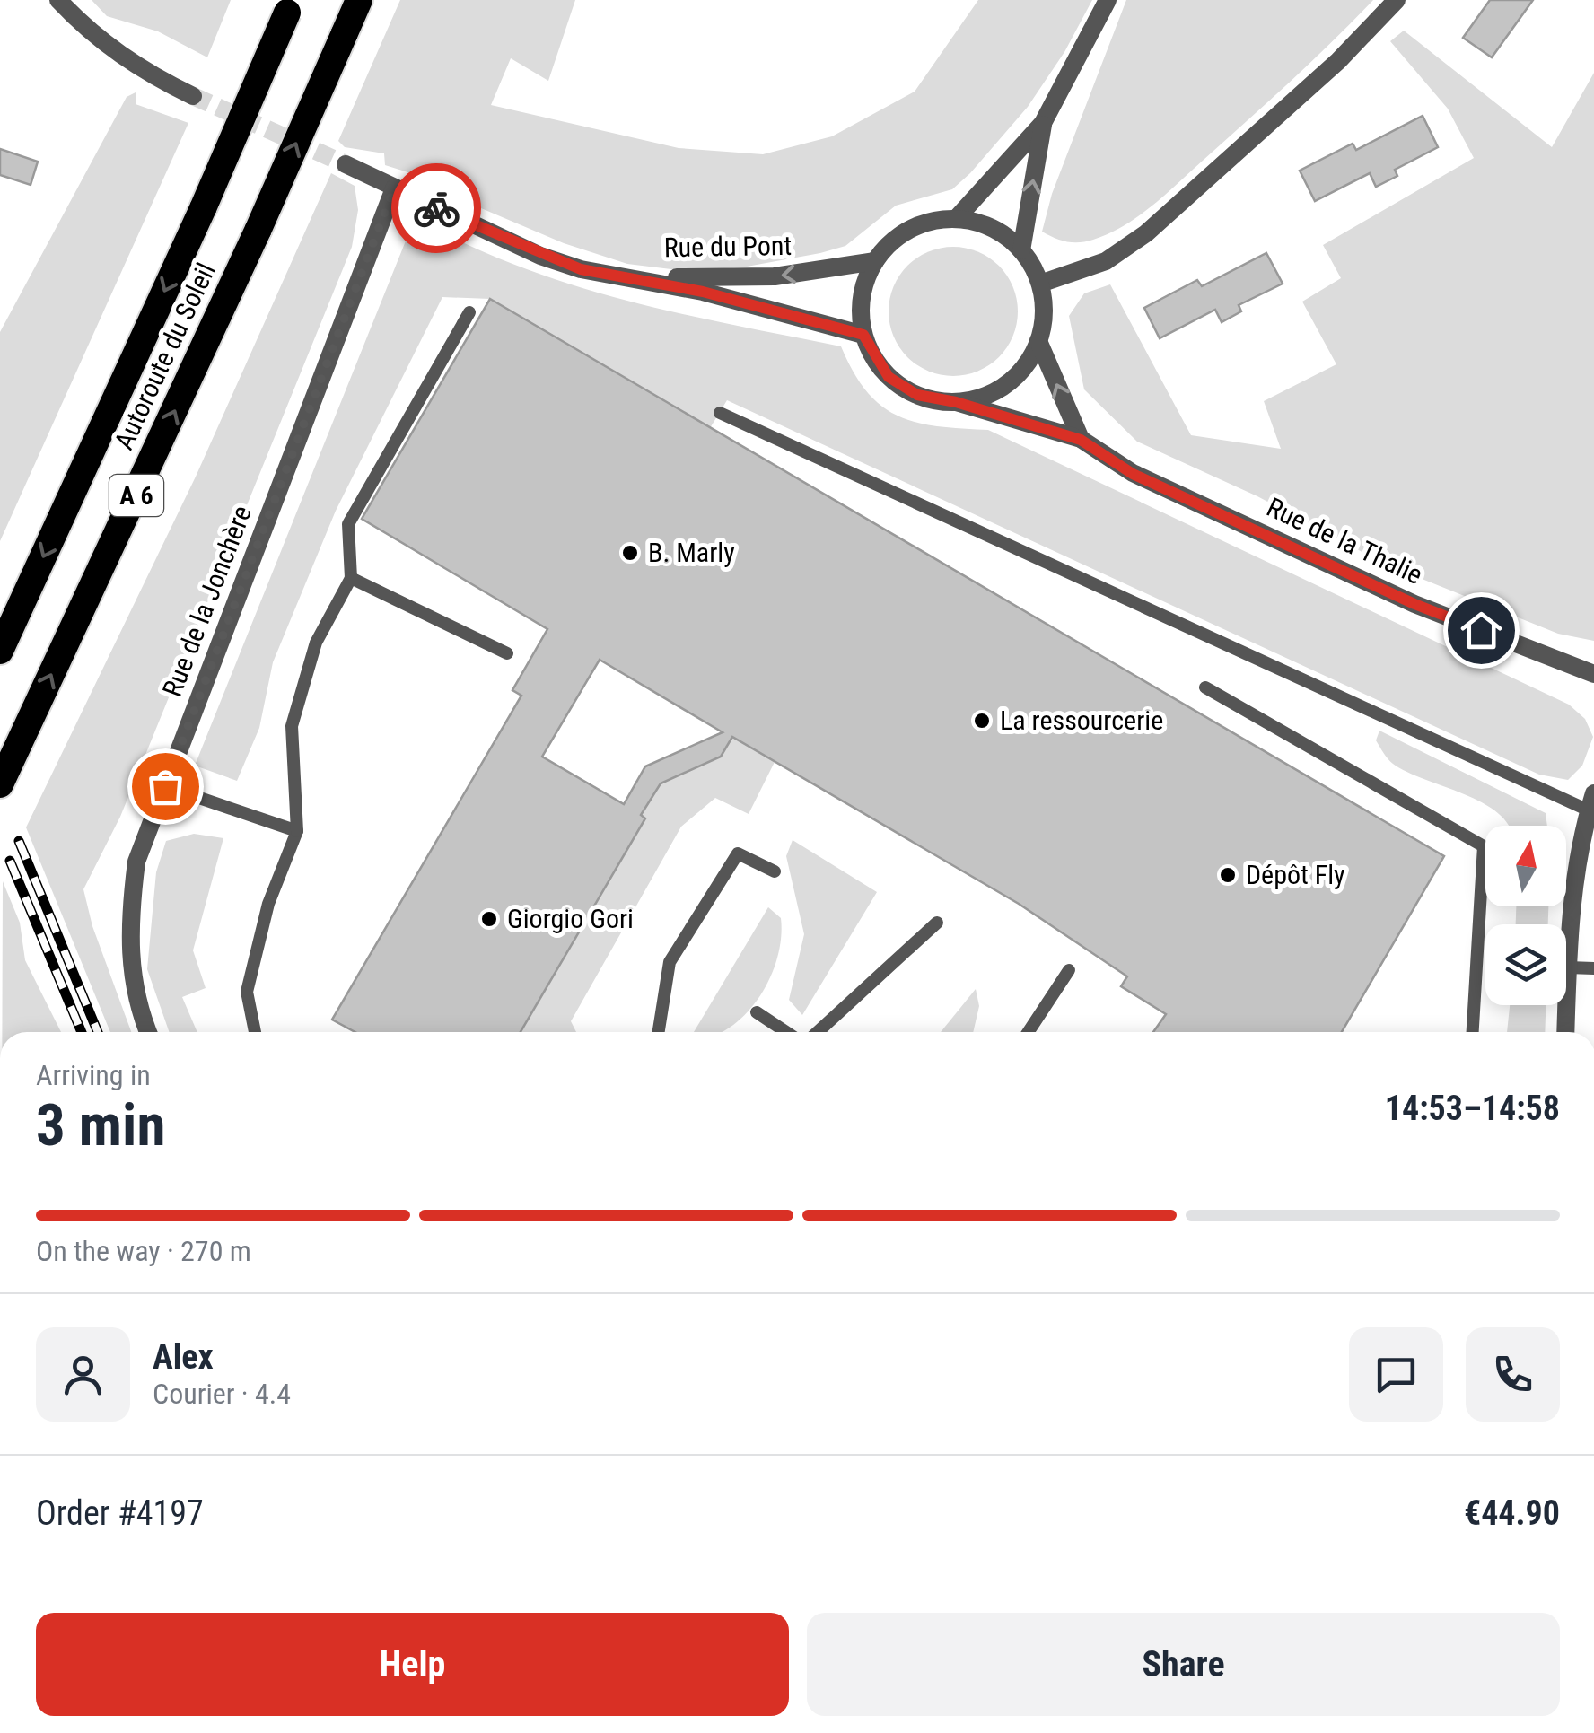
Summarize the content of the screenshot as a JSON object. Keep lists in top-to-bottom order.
{
  "streets": {
    "highway": ["Autoroute du Soleil", "A 6"],
    "street": ["Rue du Pont", "Rue de la Thalie", "Rue de la Jonchère"]
  },
  "crossings": [
    ["Rue du Pont", "Rue de la Thalie"],
    ["Rue du Pont", "Rue de la Jonchère"]
  ],
  "places": [
    "B. Marly",
    "La ressourcerie",
    "Dépôt Fly",
    "Giorgio Gori"
  ],
  "north": "top",
  "page": {
    "heading": ["3 min", "Arriving in", "14:53–14:58"],
    "panel": [
      "Alex",
      "Courier · 4.4",
      "Order #4197",
      "€44.90"
    ],
    "bar": "On the way · 270 m",
    "buttons": ["Help", "Share"]
  }
}
